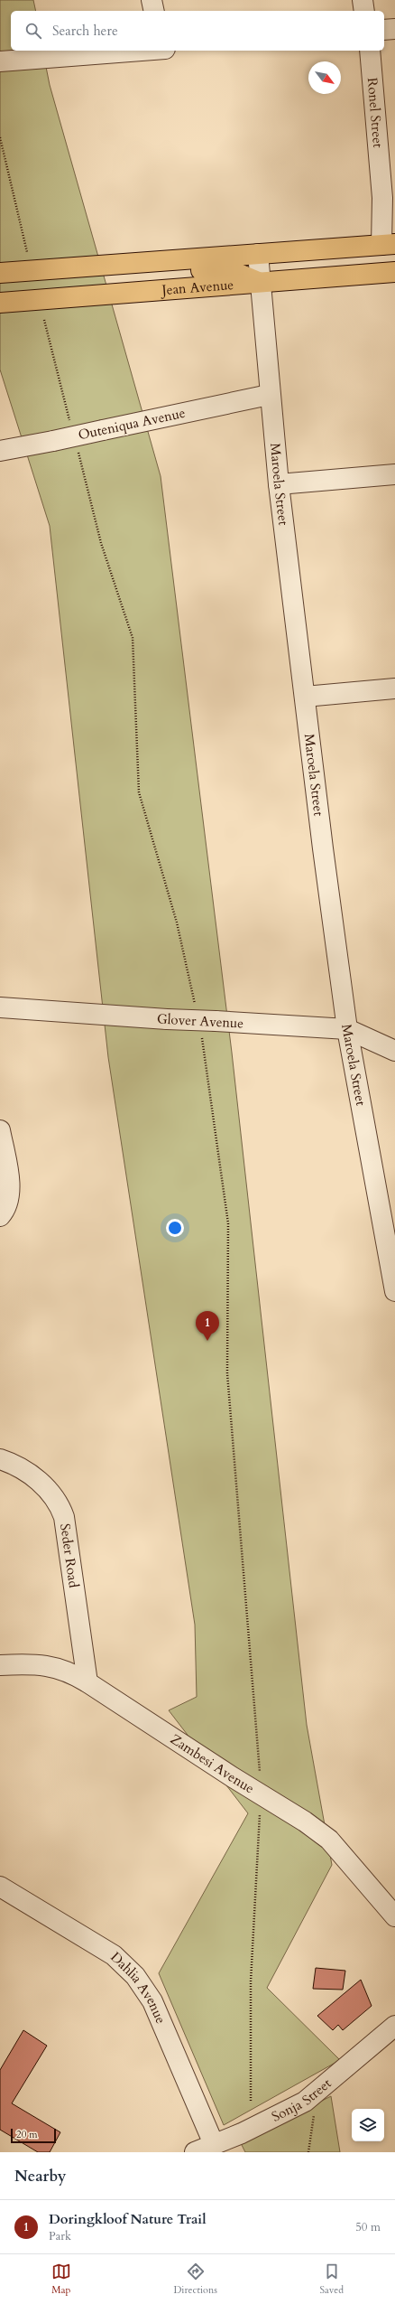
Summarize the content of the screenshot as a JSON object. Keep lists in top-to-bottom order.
{
  "streets": {
    "main road": ["Jean Avenue"],
    "street": [
      "Ronel Street",
      "Outeniqua Avenue",
      "Maroela Street",
      "Glover Avenue",
      "Seder Road",
      "Zambesi Avenue",
      "Dahlia Avenue",
      "Sonja Street"
    ]
  },
  "crossings": [
    ["Jean Avenue", "Maroela Street"],
    ["Outeniqua Avenue", "Maroela Street"],
    ["Maroela Street", "Glover Avenue"],
    ["Seder Road", "Zambesi Avenue"],
    ["Dahlia Avenue", "Sonja Street"]
  ],
  "scale_bar": "20 m",
  "north": "bottom right",
  "page": {
    "search": "Search here",
    "pins": "1",
    "scale": "20 m",
    "heading": "Nearby",
    "list": [
      {
        "mark": "1",
        "name": "Doringkloof Nature Trail",
        "note": "Park",
        "value": "50 m"
      }
    ],
    "nav": ["Map", "Directions", "Saved"]
  }
}
